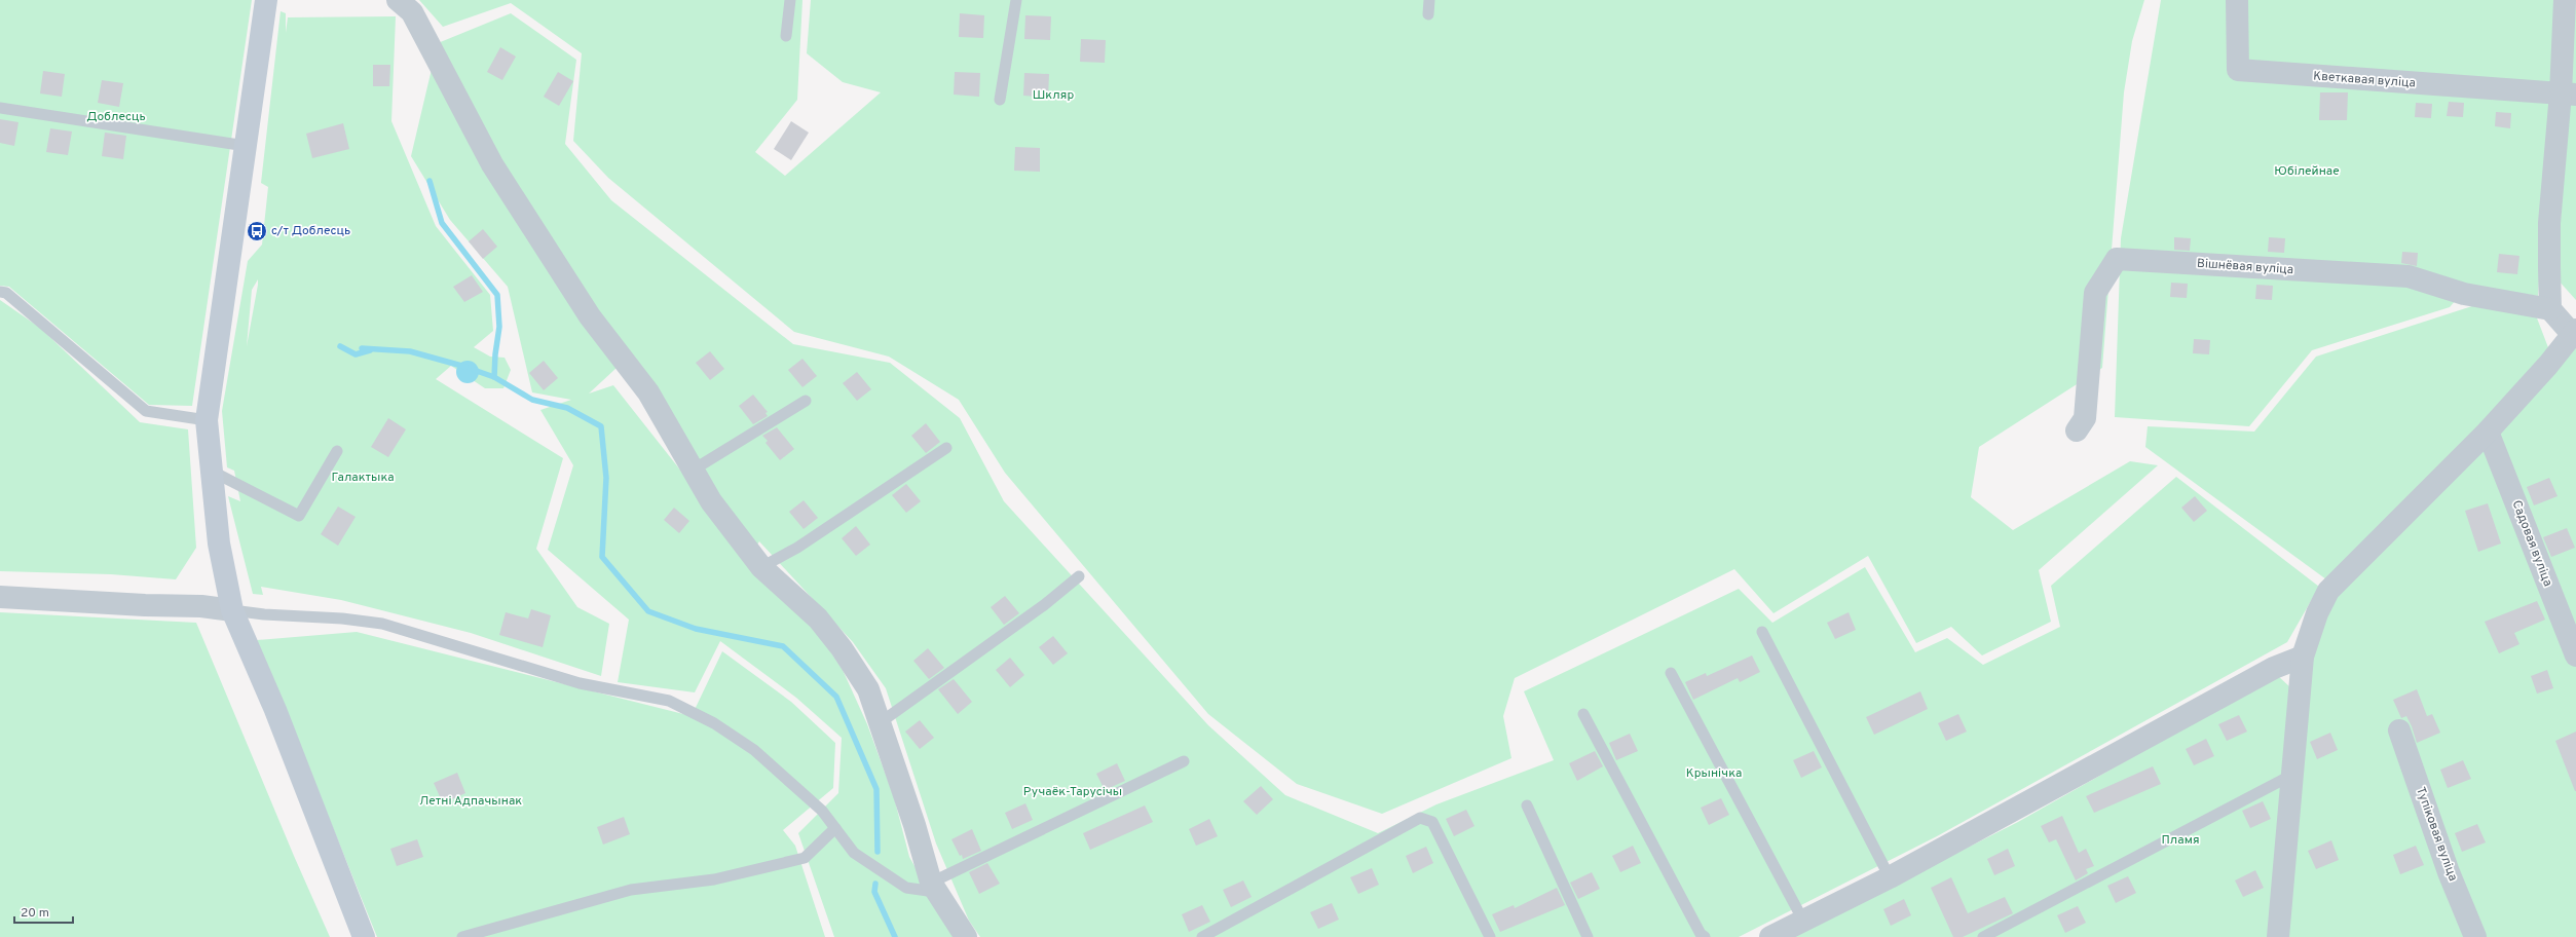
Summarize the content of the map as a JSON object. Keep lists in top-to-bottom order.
{
  "streets": {
    "street": [
      "Кветкавая вуліца",
      "Вішнёвая вуліца",
      "Садовая вуліца",
      "Тупіковая вуліца"
    ]
  },
  "parks": [
    "Шкляр",
    "Доблесць",
    "Юбілейнае",
    "Галактыка",
    "Крынічка",
    "Ручаёк-Тарусічы",
    "Летні Адпачынак",
    "Пламя"
  ],
  "places": {
    "bus stop": ["с/т Доблесць"]
  },
  "scale_bar": "20 m"
}
